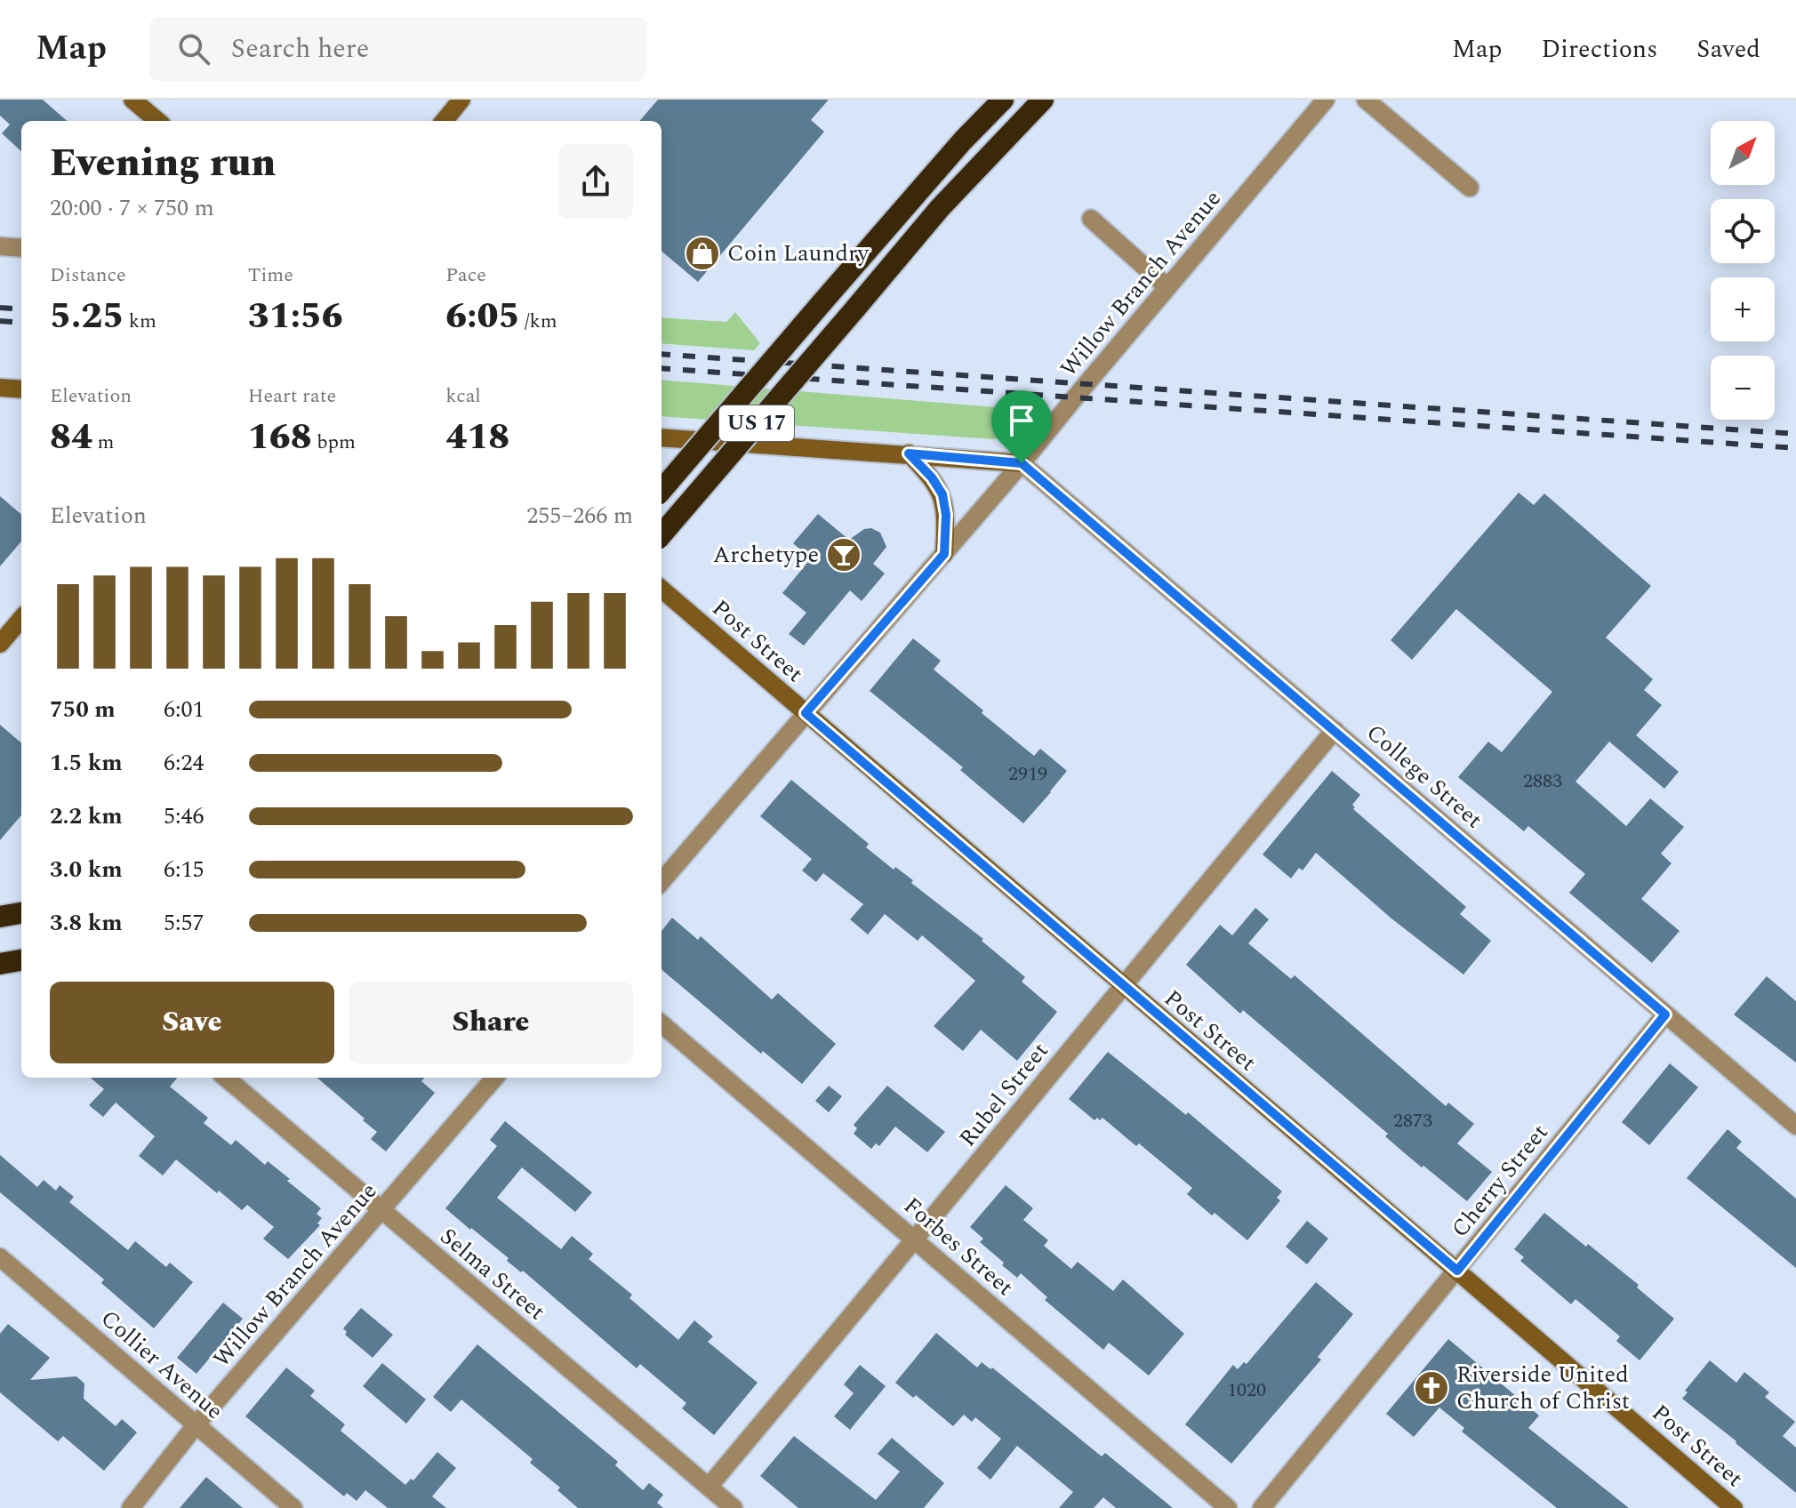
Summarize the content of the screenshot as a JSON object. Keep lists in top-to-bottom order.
{
  "streets": {
    "highway": ["US 17"],
    "street": [
      "Willow Branch Avenue",
      "Post Street",
      "College Street",
      "Rubel Street",
      "Cherry Street",
      "Forbes Street",
      "Selma Street",
      "Collier Avenue"
    ]
  },
  "crossings": [
    ["Willow Branch Avenue", "Post Street"],
    ["Willow Branch Avenue", "College Street"],
    ["Willow Branch Avenue", "Selma Street"],
    ["Willow Branch Avenue", "Collier Avenue"],
    ["Post Street", "Rubel Street"],
    ["Post Street", "Cherry Street"],
    ["College Street", "Rubel Street"],
    ["College Street", "Cherry Street"],
    ["Rubel Street", "Forbes Street"],
    ["Rubel Street", "Selma Street"]
  ],
  "places": {
    "shop": ["Coin Laundry"],
    "bar": ["Archetype"],
    "church": ["Riverside United Church of Christ"]
  },
  "house_numbers": [
    "2919",
    "2883",
    "2873",
    "1020"
  ],
  "north": "top right",
  "page": {
    "header": "Map",
    "search": "Search here",
    "nav": ["Map", "Directions", "Saved"],
    "map_buttons": ["+", "−"],
    "heading": ["Evening run", "20:00 · 7 × 750 m"],
    "stats": [
      ["Distance", "5.25 km"],
      ["Time", "31:56"],
      ["Pace", "6:05 /km"],
      ["Elevation", "84 m"],
      ["Heart rate", "168 bpm"],
      ["kcal", "418"]
    ],
    "chart": ["Elevation", "255–266 m"],
    "list": [
      {
        "name": "750 m",
        "note": "6:01"
      },
      {
        "name": "1.5 km",
        "note": "6:24"
      },
      {
        "name": "2.2 km",
        "note": "5:46"
      },
      {
        "name": "3.0 km",
        "note": "6:15"
      },
      {
        "name": "3.8 km",
        "note": "5:57"
      }
    ],
    "buttons": ["Save", "Share"]
  }
}
